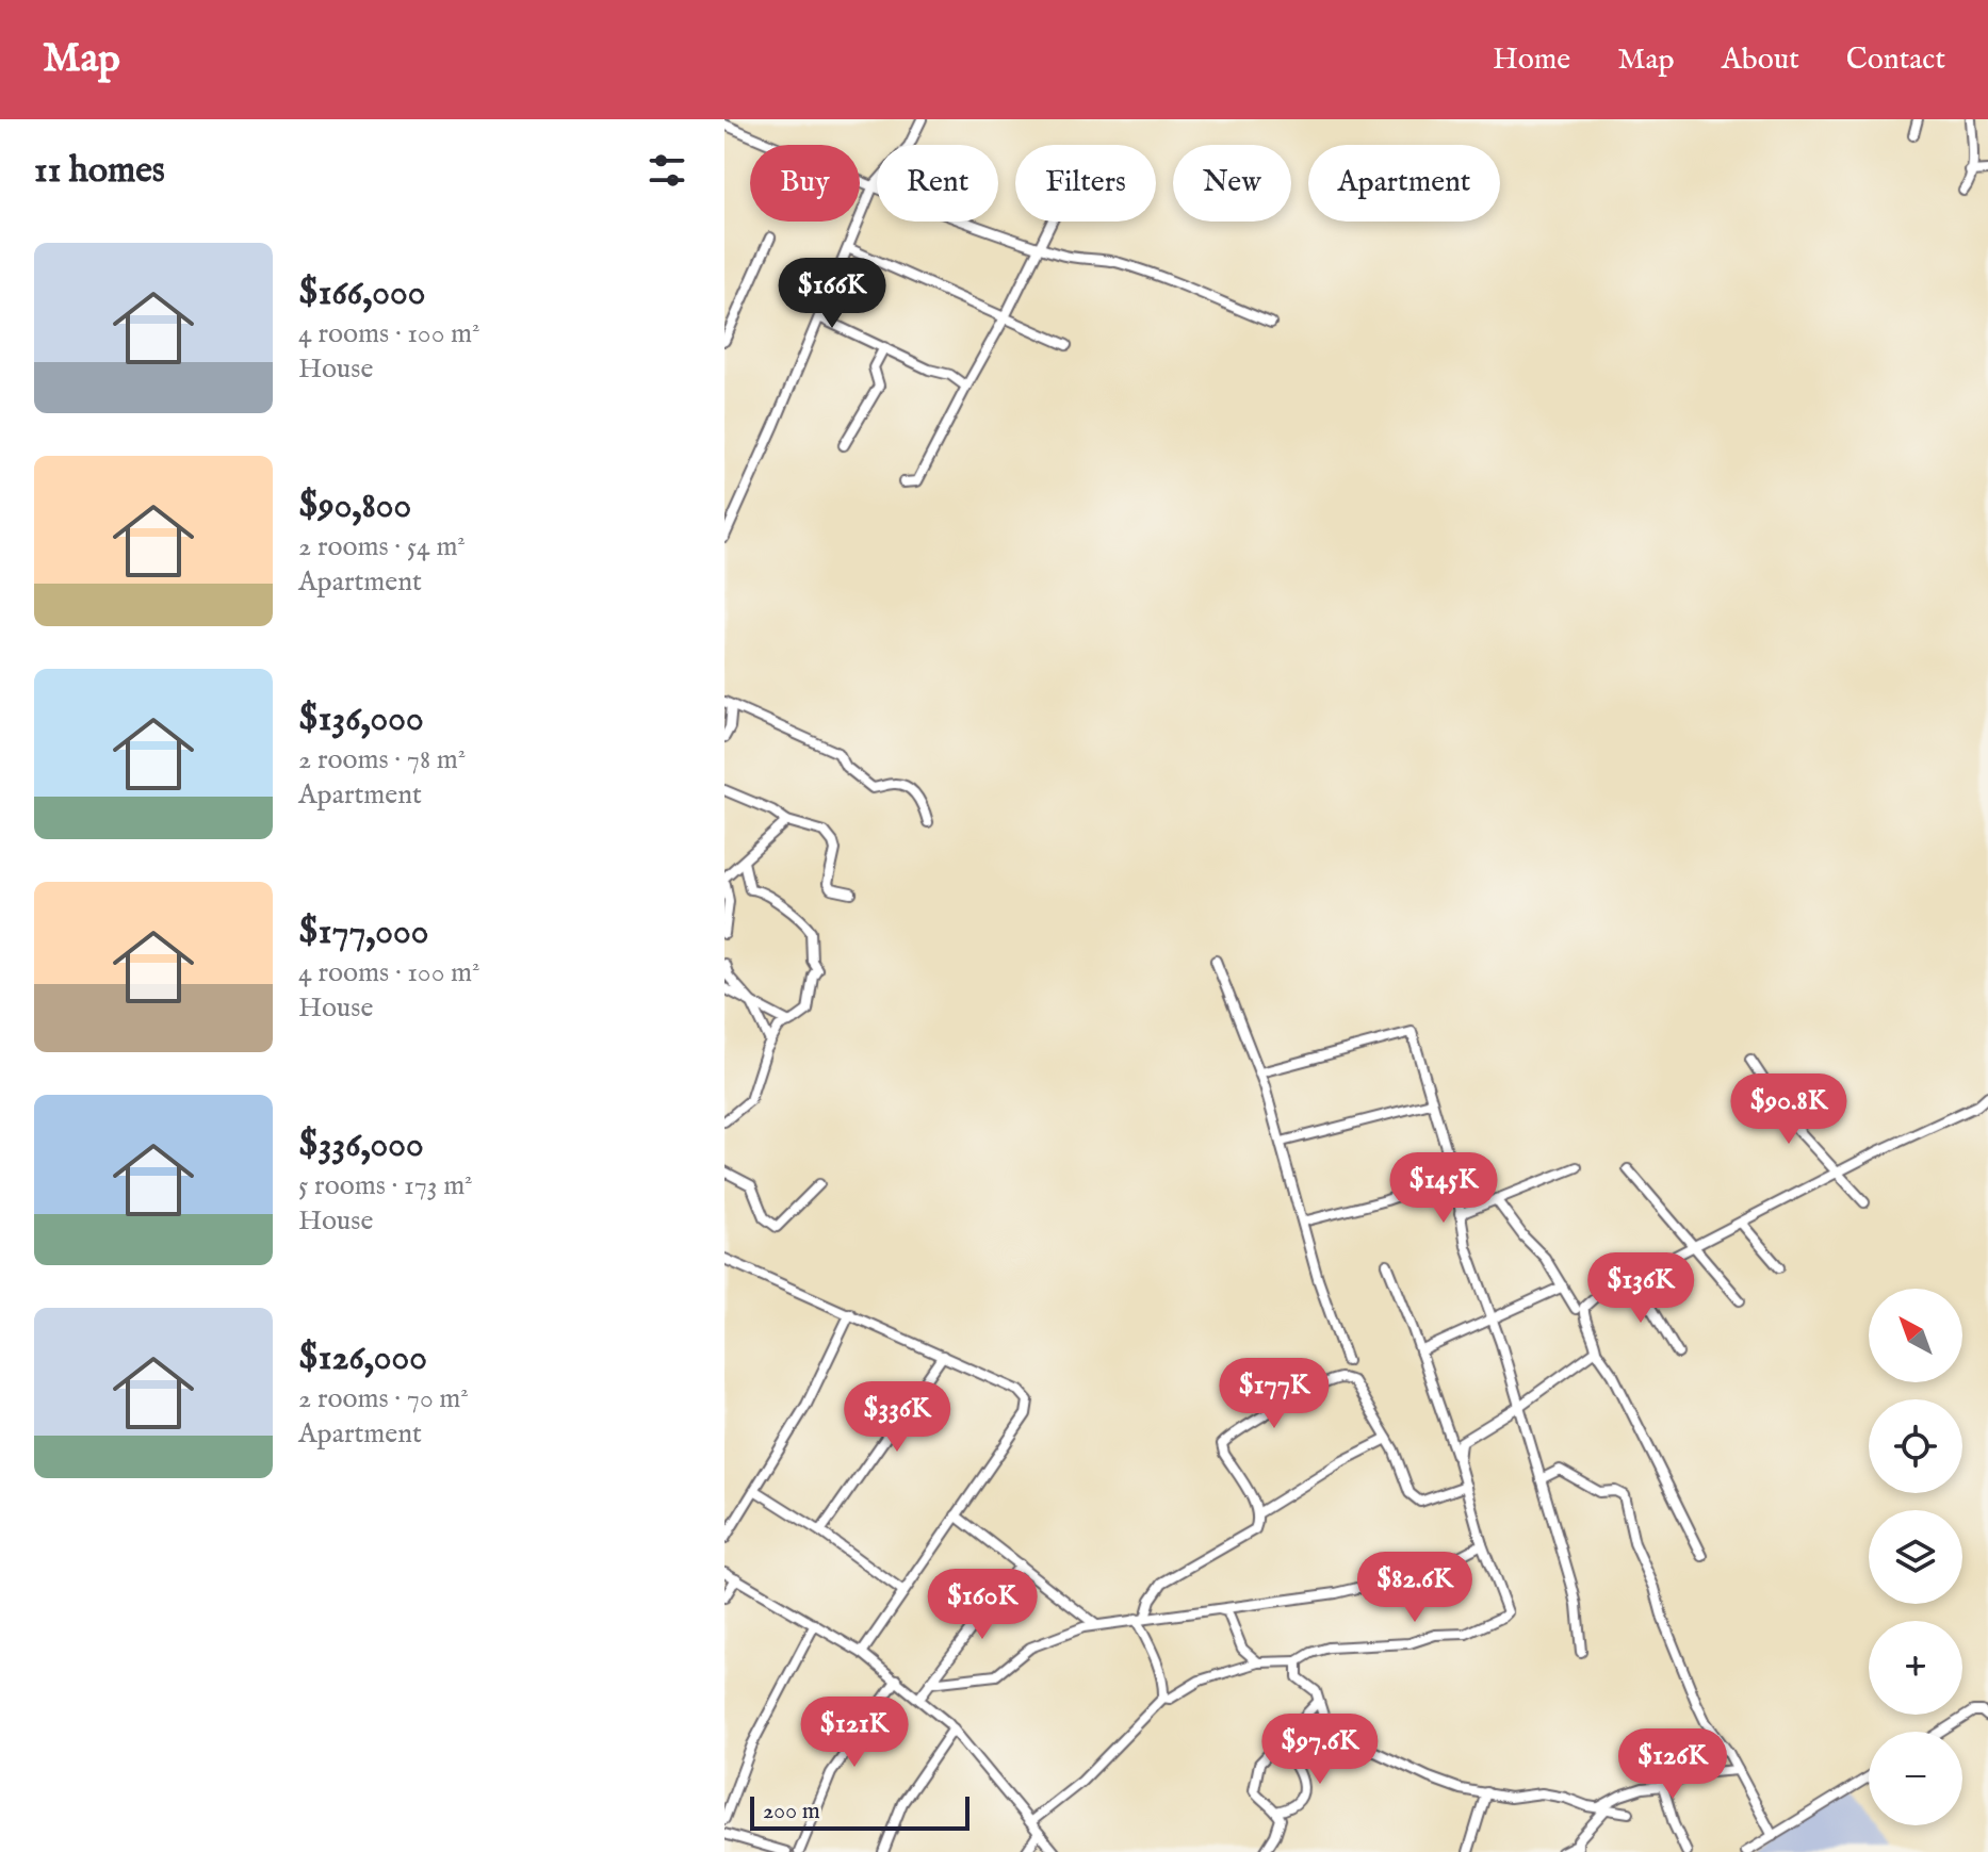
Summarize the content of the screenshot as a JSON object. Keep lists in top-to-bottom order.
{
  "scale_bar": "200 m",
  "north": "top left",
  "page": {
    "header": "Map",
    "nav": [
      "Home",
      "Map",
      "About",
      "Contact"
    ],
    "heading": "11 homes",
    "chip": [
      "Buy",
      "Rent",
      "Filters",
      "New",
      "Apartment"
    ],
    "list": [
      {
        "name": "$166,000",
        "note": "4 rooms · 100 m² · House"
      },
      {
        "name": "$90,800",
        "note": "2 rooms · 54 m² · Apartment"
      },
      {
        "name": "$136,000",
        "note": "2 rooms · 78 m² · Apartment"
      },
      {
        "name": "$177,000",
        "note": "4 rooms · 100 m² · House"
      },
      {
        "name": "$336,000",
        "note": "5 rooms · 173 m² · House"
      },
      {
        "name": "$126,000",
        "note": "2 rooms · 70 m² · Apartment"
      }
    ],
    "price": [
      "$166K",
      "$90.8K",
      "$145K",
      "$136K",
      "$177K",
      "$336K",
      "$82.6K",
      "$160K",
      "$121K",
      "$97.6K",
      "$126K"
    ],
    "map_buttons": ["+", "−"],
    "scale": "200 m"
  }
}
